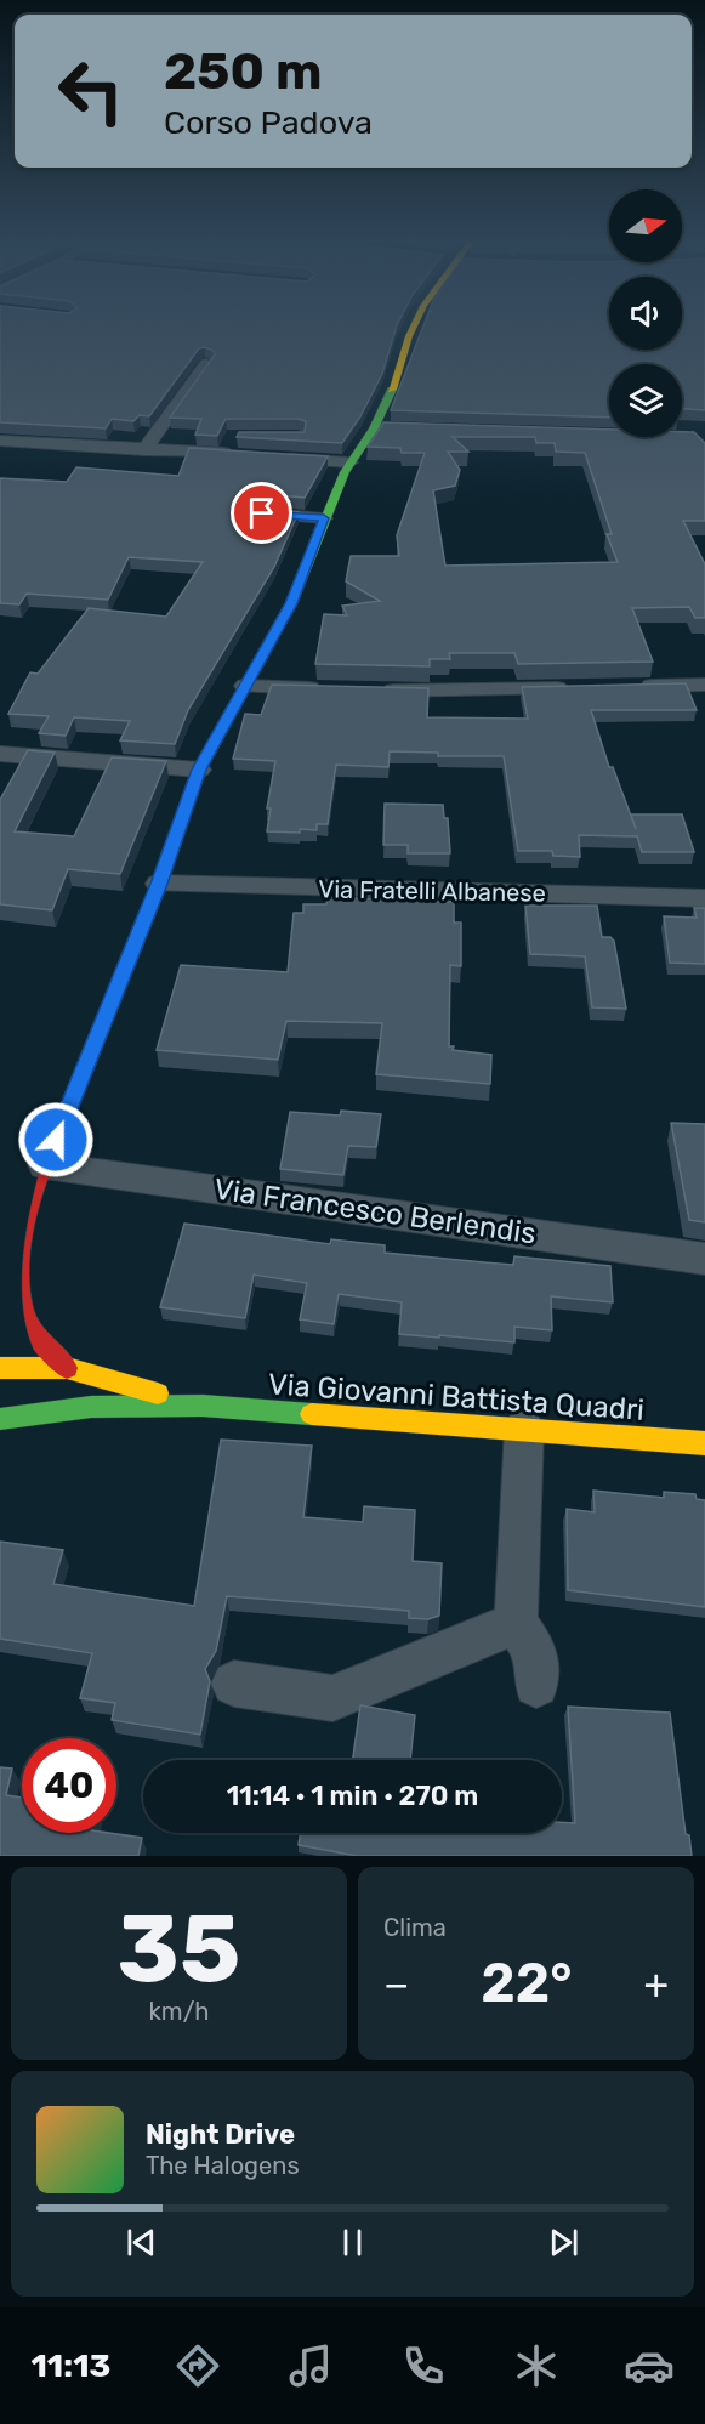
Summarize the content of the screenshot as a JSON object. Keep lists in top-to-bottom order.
{
  "streets": {
    "street": ["Via Fratelli Albanese", "Via Francesco Berlendis", "Via Giovanni Battista Quadri"]
  },
  "north": "right",
  "page": {
    "turn": ["250 m", "Corso Padova"],
    "limit": "40",
    "trip": "11:14 · 1 min · 270 m",
    "tile": [
      ["35", "km/h"],
      "Clima"
    ],
    "heat": ["−", "22°", "+"],
    "song": ["Night Drive", "The Halogens"],
    "tabs": "11:13"
  }
}
